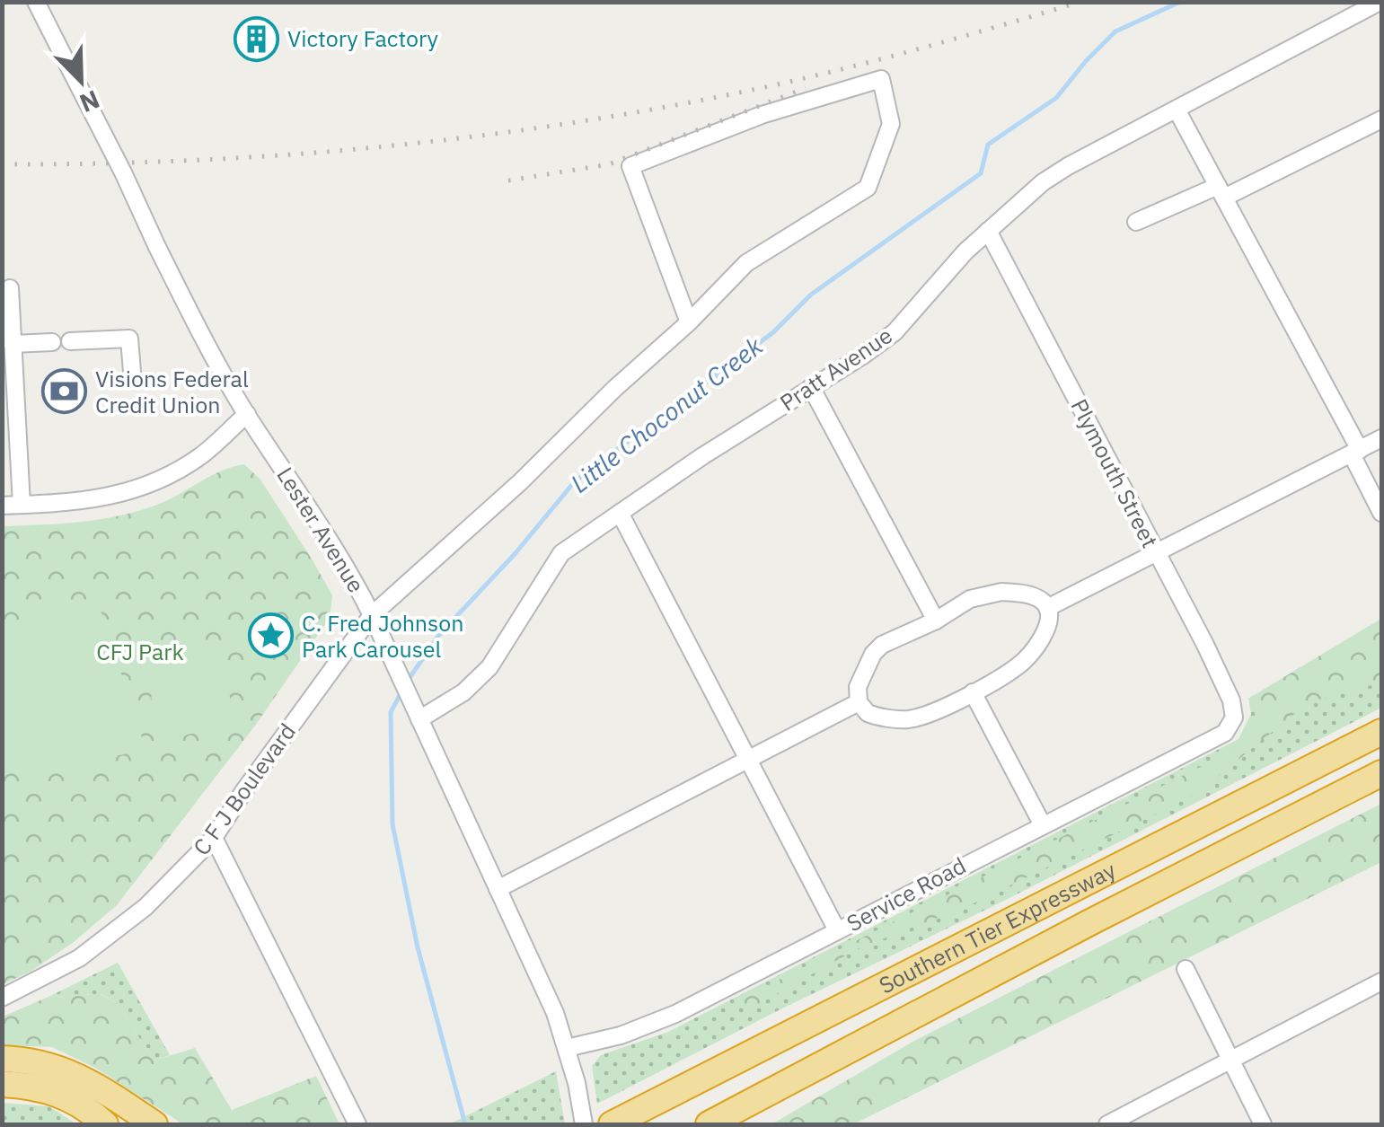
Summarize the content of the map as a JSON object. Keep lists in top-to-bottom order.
{
  "streets": {
    "highway": ["Southern Tier Expressway"],
    "street": [
      "Pratt Avenue",
      "Plymouth Street",
      "Lester Avenue",
      "C F J Boulevard",
      "Service Road"
    ]
  },
  "crossings": [
    ["Pratt Avenue", "Plymouth Street"],
    ["Pratt Avenue", "Lester Avenue"],
    ["Plymouth Street", "Service Road"],
    ["Lester Avenue", "C F J Boulevard"],
    ["Lester Avenue", "Service Road"]
  ],
  "water": ["Little Choconut Creek"],
  "parks": ["CFJ Park"],
  "places": {
    "building": ["Victory Factory"],
    "bank": ["Visions Federal Credit Union"],
    "place": ["C. Fred Johnson Park Carousel"]
  },
  "north": "bottom right"
}
